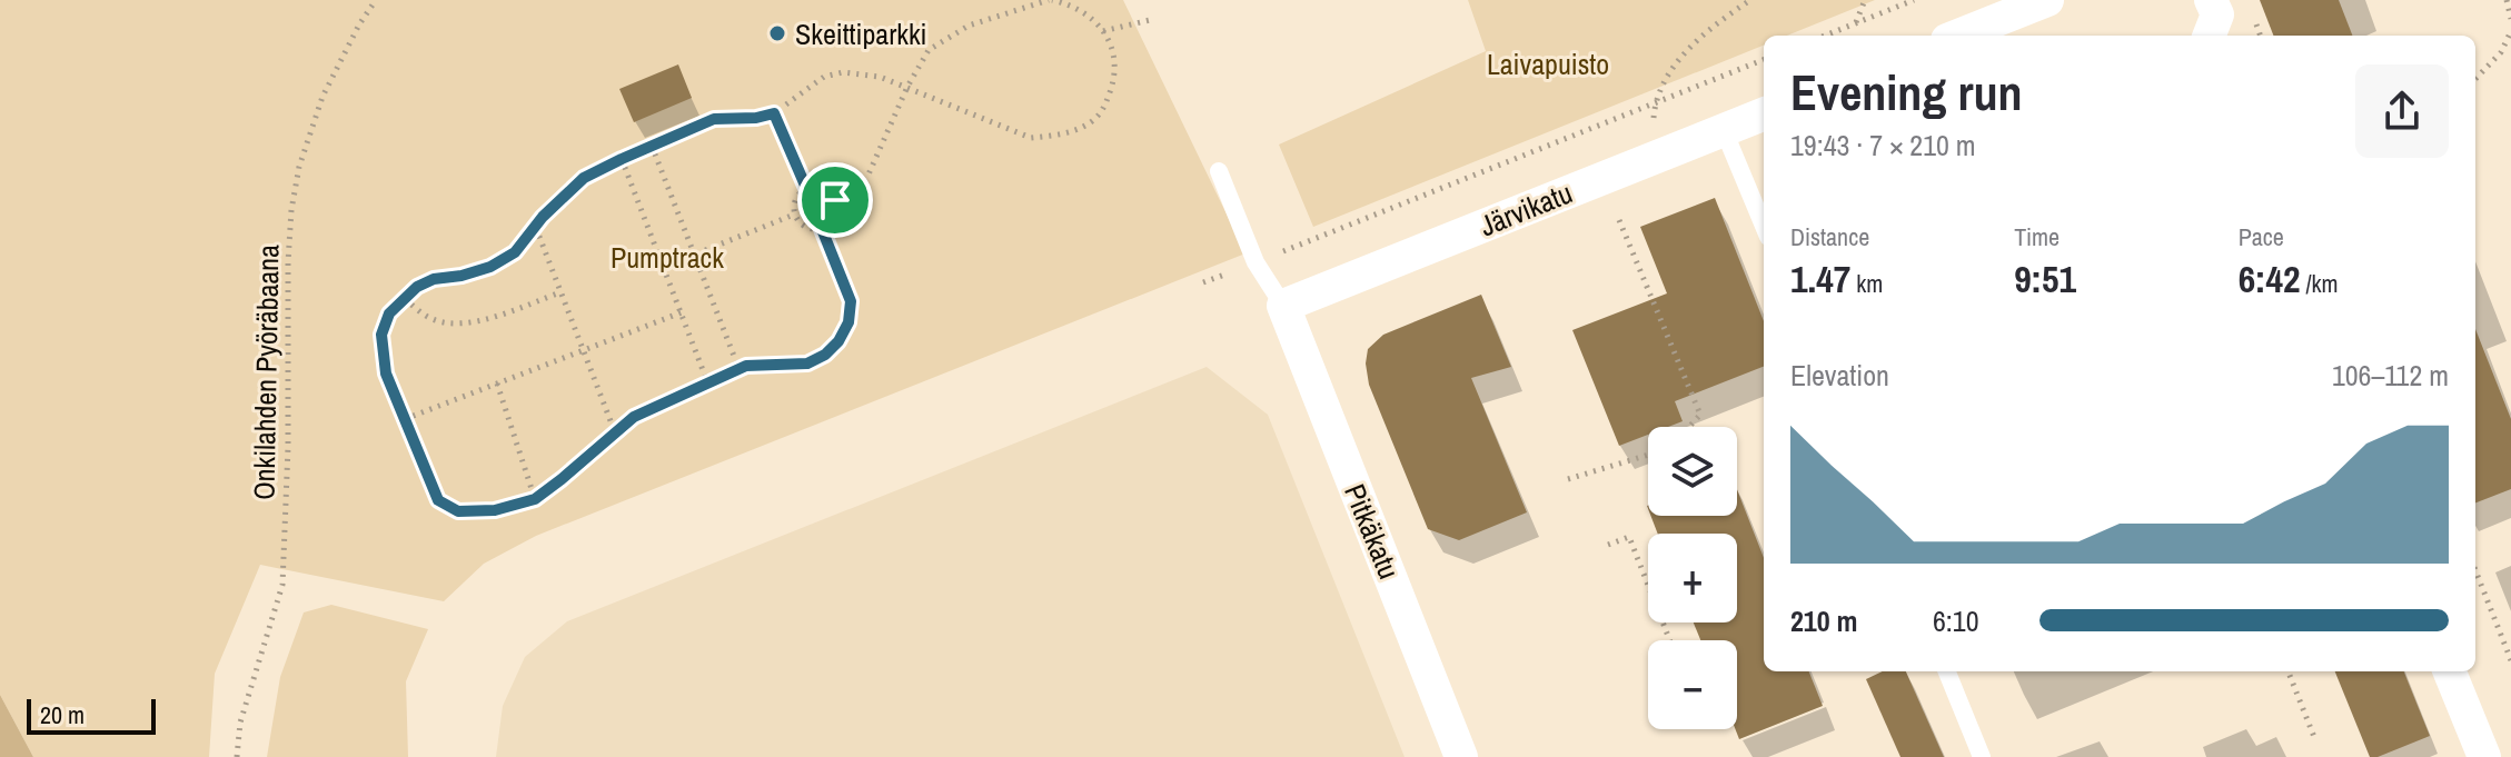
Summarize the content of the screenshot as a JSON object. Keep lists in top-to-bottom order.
{
  "streets": {
    "street": ["Järvikatu", "Pitkäkatu"],
    "path": ["Onkilahden Pyöräbaana"]
  },
  "crossings": [
    ["Järvikatu", "Pitkäkatu"]
  ],
  "parks": ["Laivapuisto", "Pumptrack"],
  "places": ["Skeittiparkki"],
  "scale_bar": "20 m",
  "page": {
    "heading": ["Evening run", "19:43 · 7 × 210 m"],
    "stats": [
      ["Distance", "1.47 km"],
      ["Time", "9:51"],
      ["Pace", "6:42 /km"]
    ],
    "chart": ["Elevation", "106–112 m"],
    "map_buttons": ["+", "−"],
    "list": [
      {
        "name": "210 m",
        "note": "6:10"
      }
    ],
    "scale": "20 m"
  }
}
